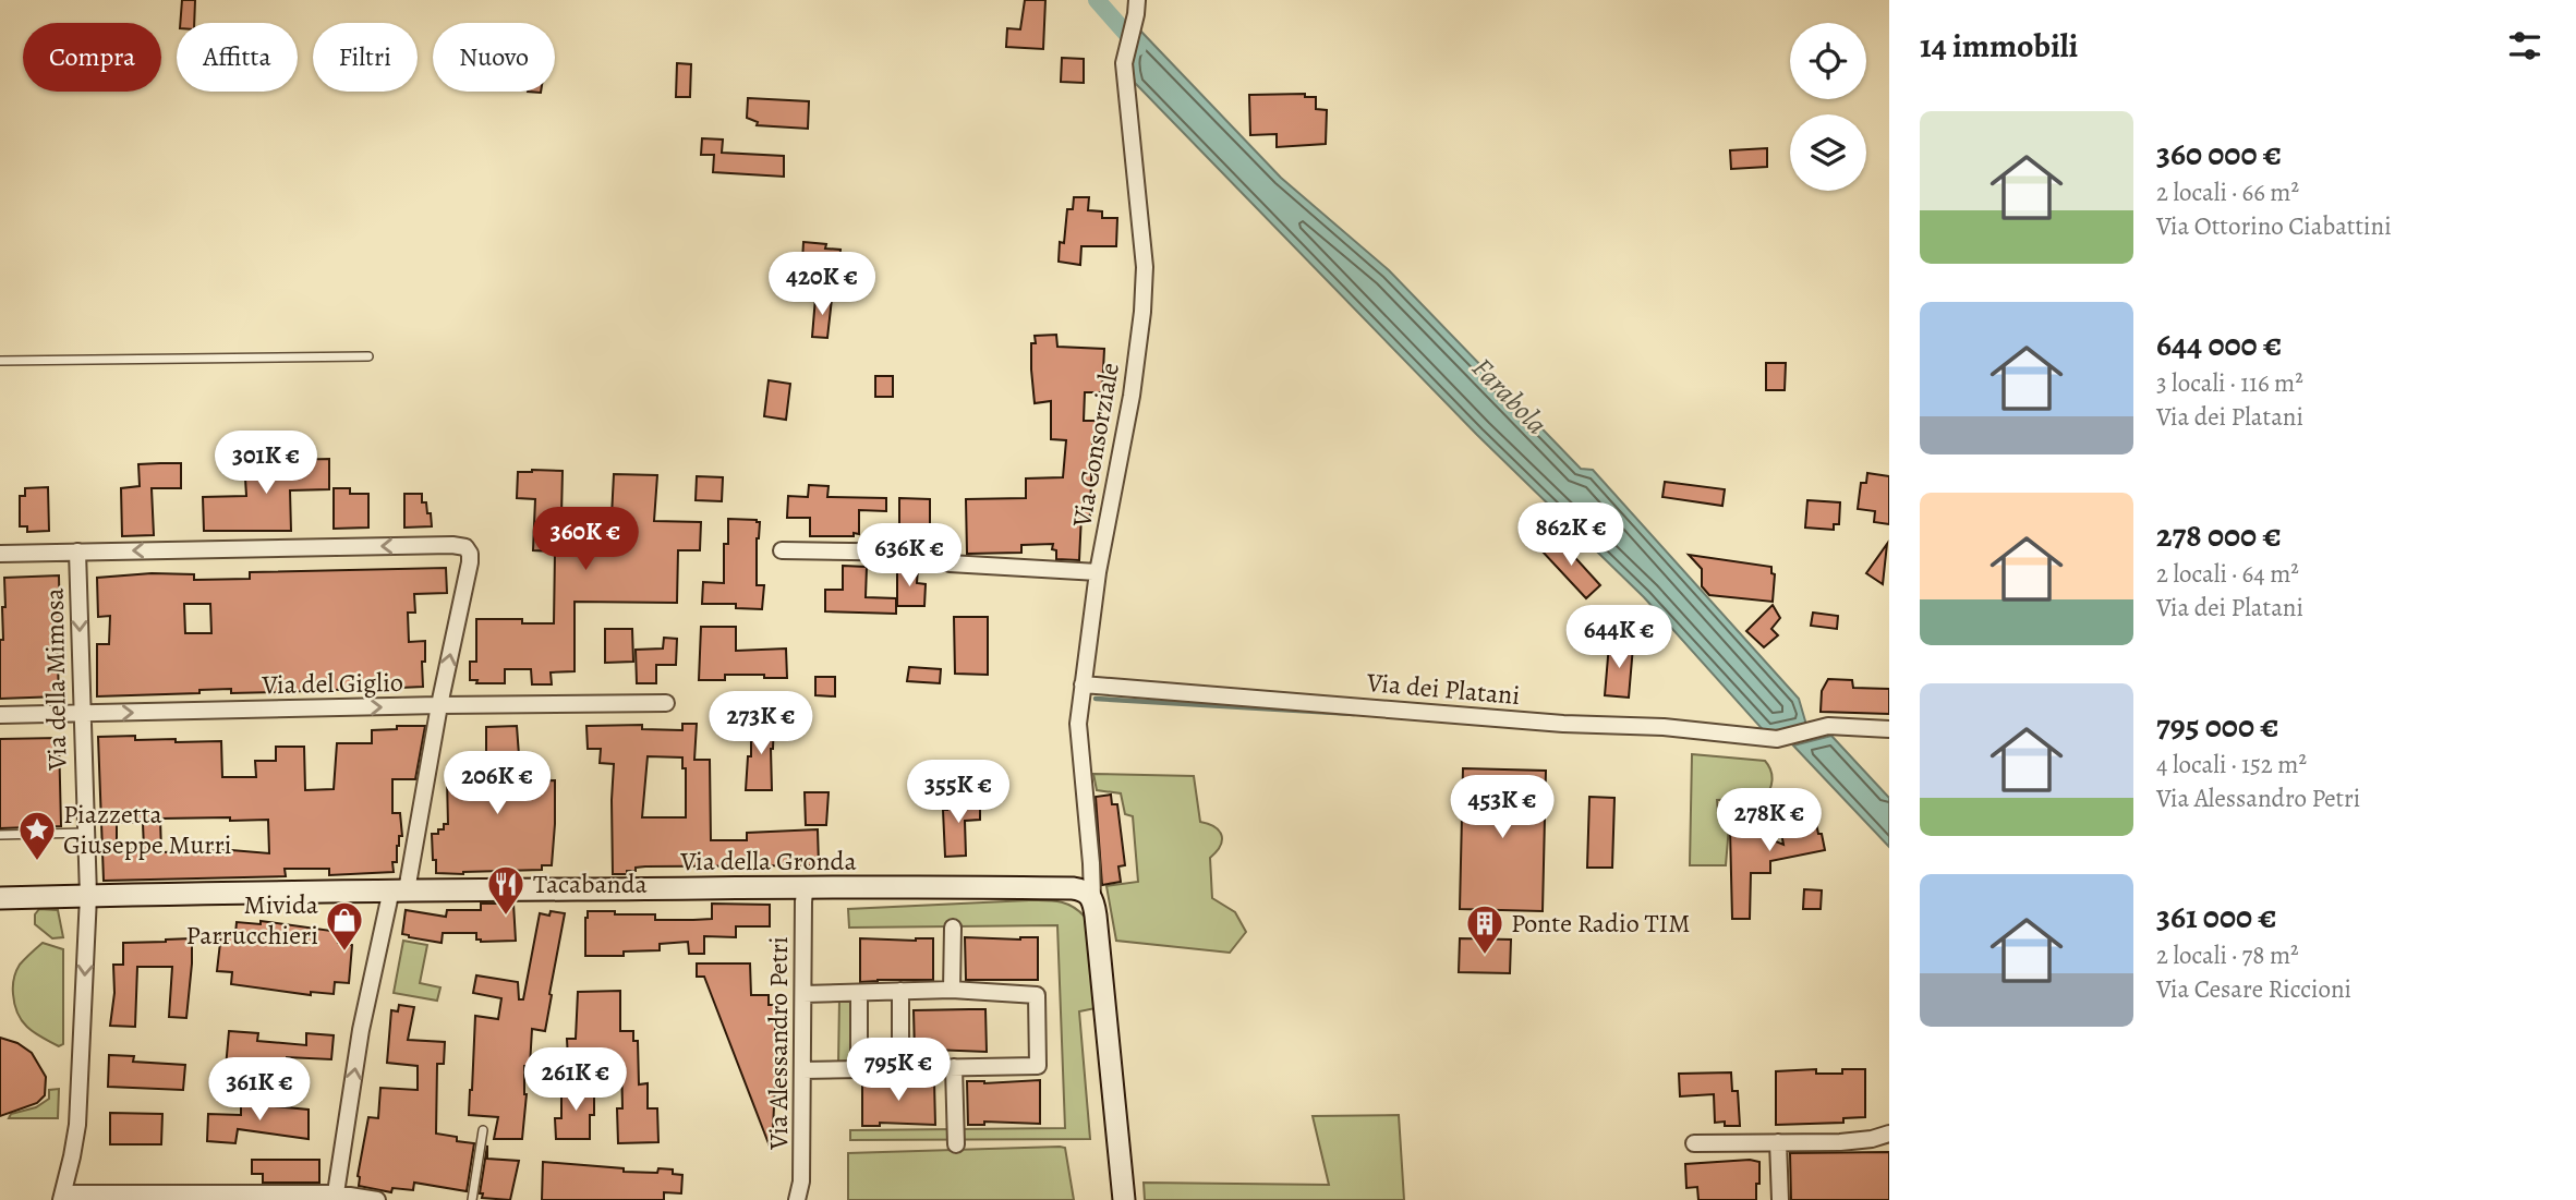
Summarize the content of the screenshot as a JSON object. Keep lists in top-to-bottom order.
{
  "streets": {
    "street": [
      "Via Consorziale",
      "Via della Mimosa",
      "Via del Giglio",
      "Via dei Platani",
      "Via della Gronda",
      "Via Alessandro Petri"
    ]
  },
  "crossings": [
    ["Via Consorziale", "Via dei Platani"],
    ["Via Consorziale", "Via della Gronda"],
    ["Via della Mimosa", "Via del Giglio"],
    ["Via della Mimosa", "Via della Gronda"],
    ["Via della Gronda", "Via Alessandro Petri"]
  ],
  "one_way": ["Via della Mimosa", "Via del Giglio"],
  "water": ["Farabola"],
  "places": {
    "place": ["Piazzetta Giuseppe Murri"],
    "restaurant": ["Tacabanda"],
    "shop": ["Mivida Parrucchieri"],
    "building": ["Ponte Radio TIM"]
  },
  "page": {
    "heading": "14 immobili",
    "chip": [
      "Compra",
      "Affitta",
      "Filtri",
      "Nuovo"
    ],
    "list": [
      {
        "name": "360 000 €",
        "note": "2 locali · 66 m² · Via Ottorino Ciabattini"
      },
      {
        "name": "644 000 €",
        "note": "3 locali · 116 m² · Via dei Platani"
      },
      {
        "name": "278 000 €",
        "note": "2 locali · 64 m² · Via dei Platani"
      },
      {
        "name": "795 000 €",
        "note": "4 locali · 152 m² · Via Alessandro Petri"
      },
      {
        "name": "361 000 €",
        "note": "2 locali · 78 m² · Via Cesare Riccioni"
      }
    ],
    "price": [
      "420K €",
      "301K €",
      "862K €",
      "360K €",
      "636K €",
      "644K €",
      "273K €",
      "206K €",
      "355K €",
      "453K €",
      "278K €",
      "795K €",
      "261K €",
      "361K €"
    ]
  }
}
